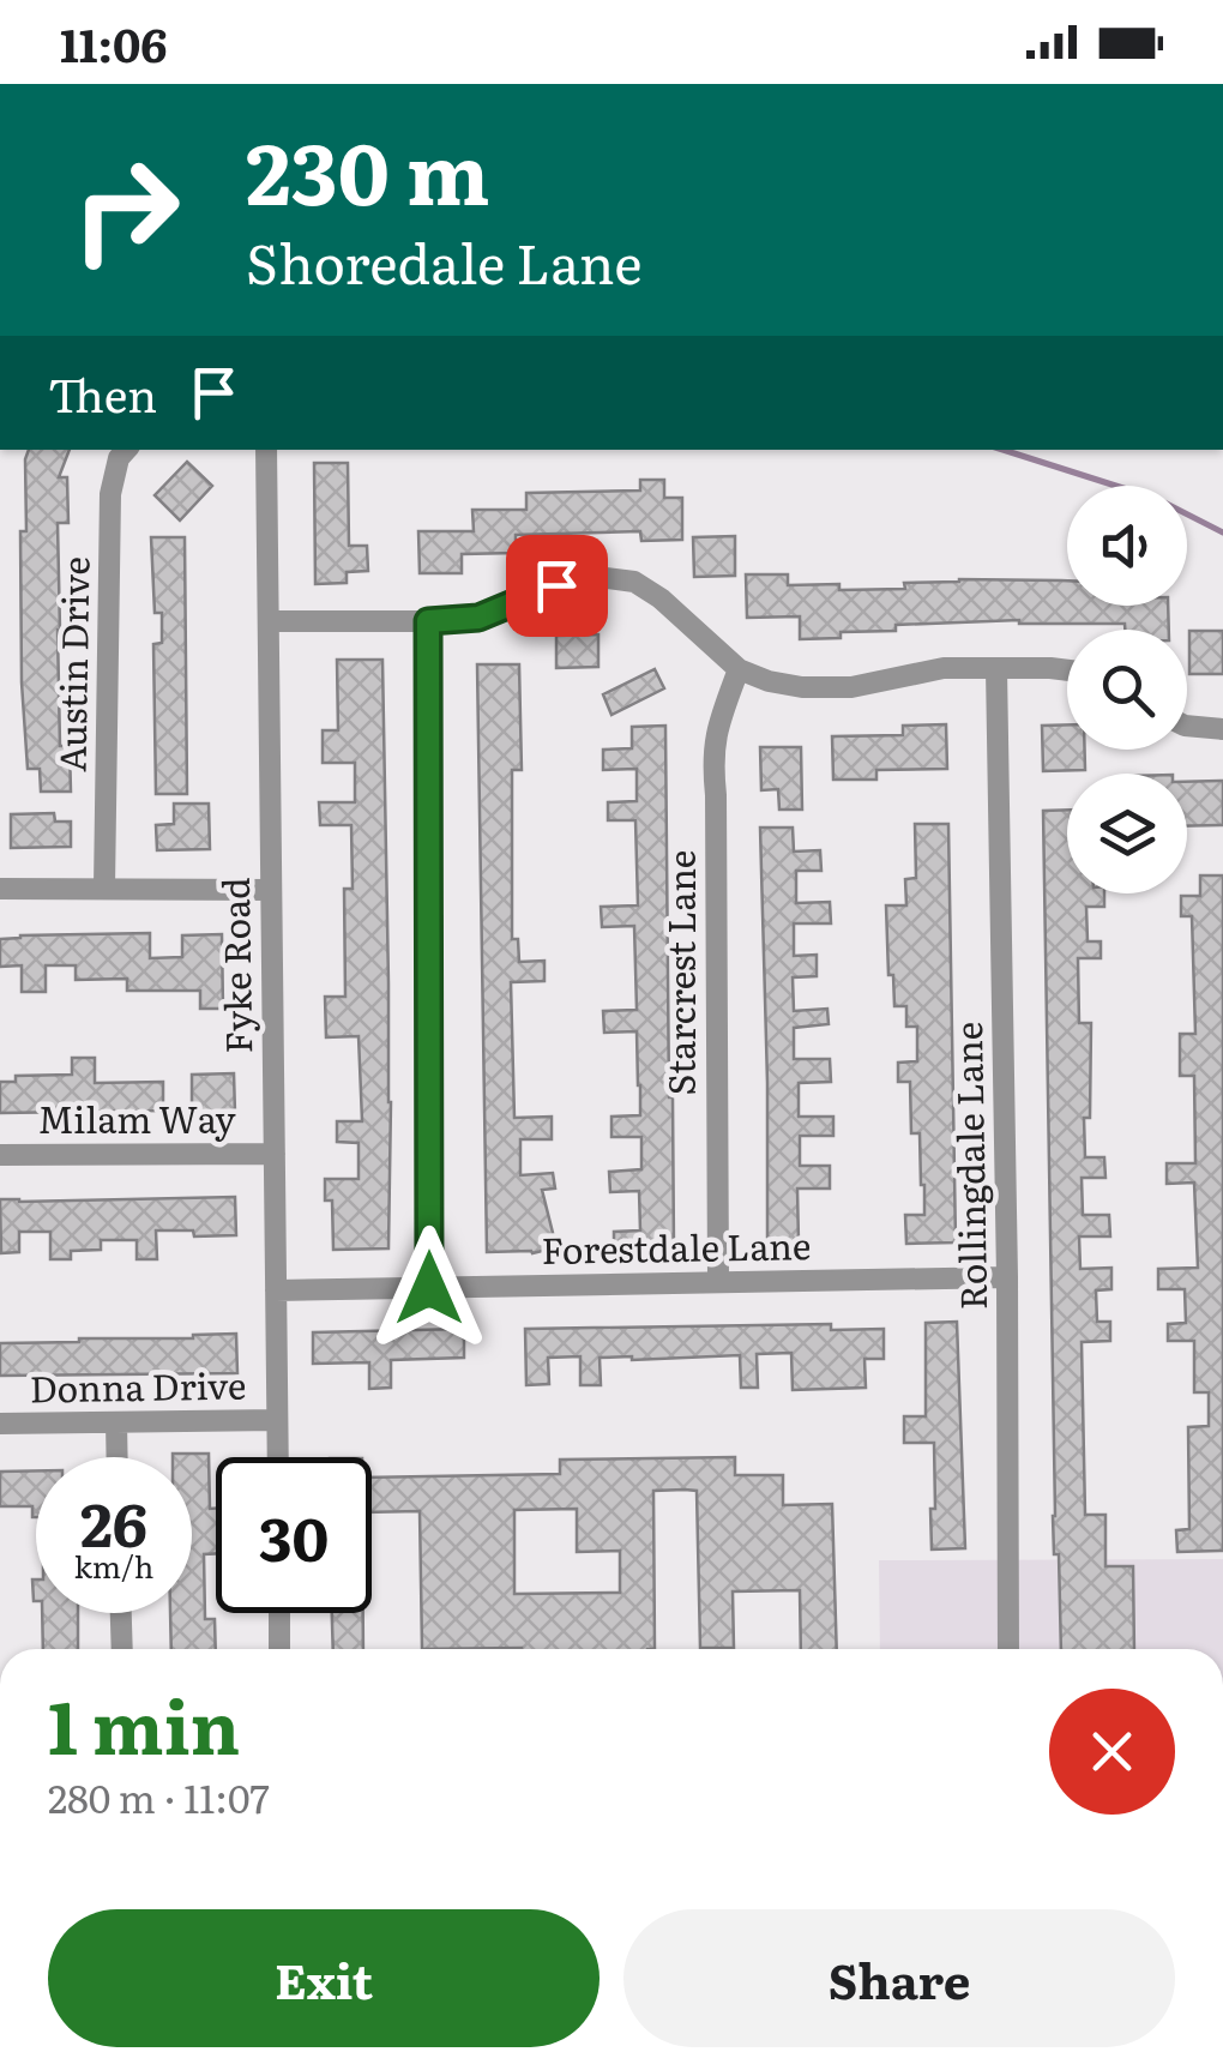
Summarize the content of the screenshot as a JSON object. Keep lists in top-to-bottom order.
{
  "streets": {
    "street": [
      "Austin Drive",
      "Fyke Road",
      "Starcrest Lane",
      "Milam Way",
      "Rollingdale Lane",
      "Forestdale Lane",
      "Donna Drive"
    ]
  },
  "crossings": [
    ["Fyke Road", "Milam Way"],
    ["Fyke Road", "Forestdale Lane"],
    ["Fyke Road", "Donna Drive"],
    ["Starcrest Lane", "Forestdale Lane"],
    ["Rollingdale Lane", "Forestdale Lane"]
  ],
  "page": {
    "status": "11:06",
    "turn": ["230 m", "Shoredale Lane"],
    "then": "Then",
    "speed": "26 km/h",
    "limit": "30",
    "heading": ["1 min", "280 m · 11:07"],
    "buttons": ["Exit", "Share"]
  }
}
